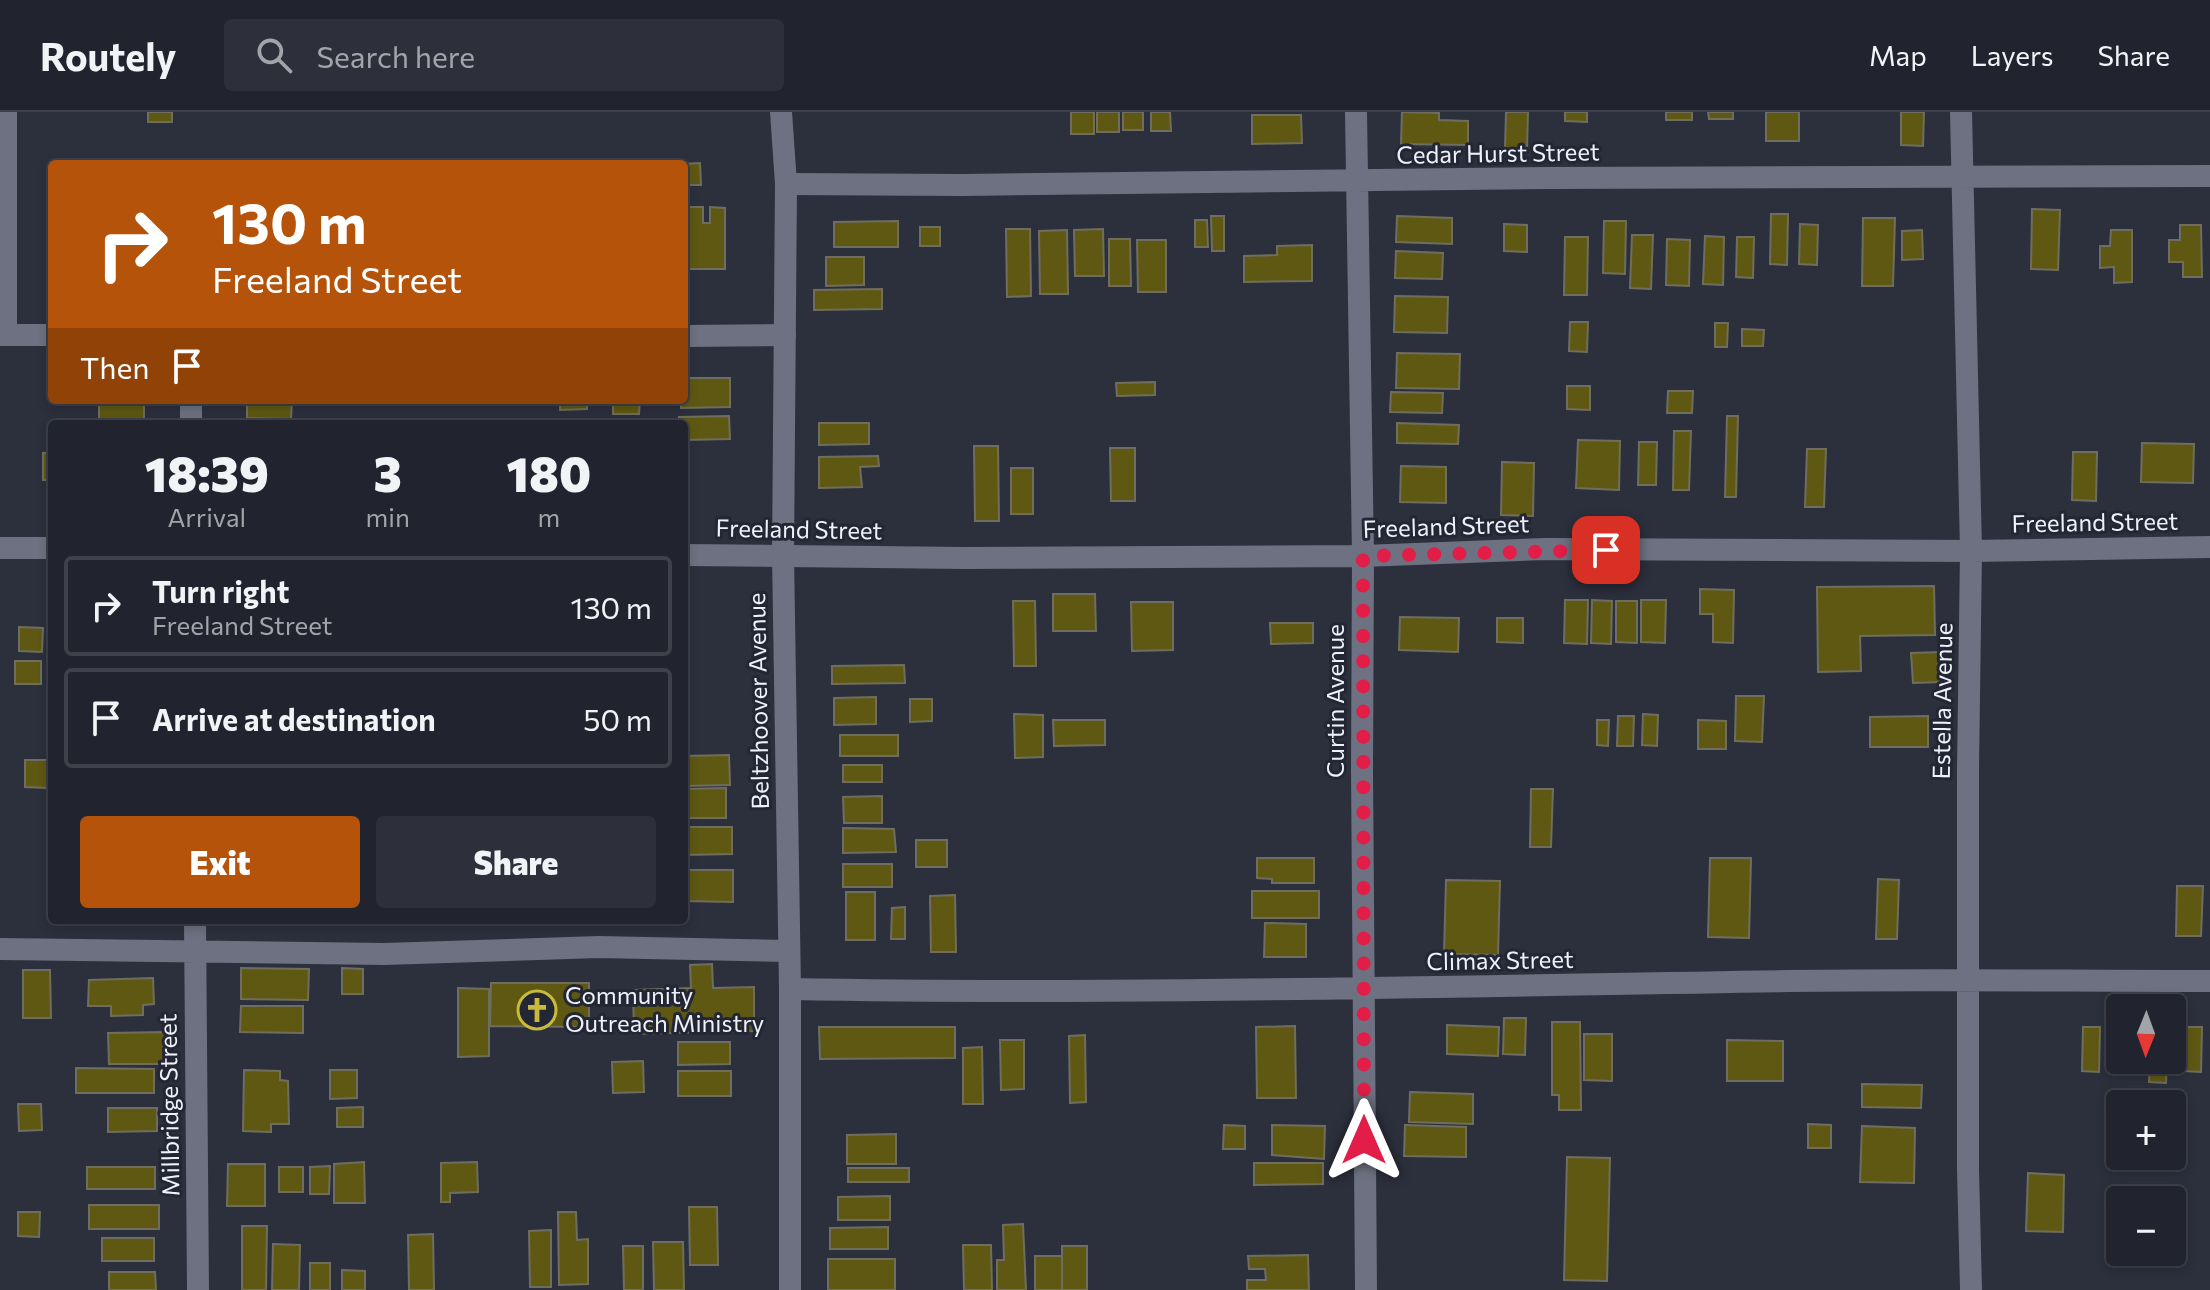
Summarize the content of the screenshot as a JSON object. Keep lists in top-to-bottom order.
{
  "streets": {
    "street": [
      "Cedar Hurst Street",
      "Freeland Street",
      "Beltzhoover Avenue",
      "Curtin Avenue",
      "Estella Avenue",
      "Climax Street",
      "Millbridge Street"
    ]
  },
  "crossings": [
    ["Cedar Hurst Street", "Beltzhoover Avenue"],
    ["Cedar Hurst Street", "Curtin Avenue"],
    ["Cedar Hurst Street", "Estella Avenue"],
    ["Freeland Street", "Beltzhoover Avenue"],
    ["Freeland Street", "Curtin Avenue"],
    ["Freeland Street", "Estella Avenue"],
    ["Beltzhoover Avenue", "Climax Street"],
    ["Curtin Avenue", "Climax Street"],
    ["Estella Avenue", "Climax Street"]
  ],
  "places": {
    "church": ["Community Outreach Ministry"]
  },
  "north": "bottom",
  "page": {
    "header": "Routely",
    "search": "Search here",
    "nav": ["Map", "Layers", "Share"],
    "turn": ["130 m", "Freeland Street"],
    "then": "Then",
    "eta": [
      "18:39",
      "Arrival",
      "3",
      "min",
      "180",
      "m"
    ],
    "list": [
      {
        "name": "Turn right",
        "note": "Freeland Street",
        "value": "130 m"
      },
      {
        "name": "Arrive at destination",
        "value": "50 m"
      }
    ],
    "buttons": ["Exit", "Share"],
    "map_buttons": ["+", "−"]
  }
}
